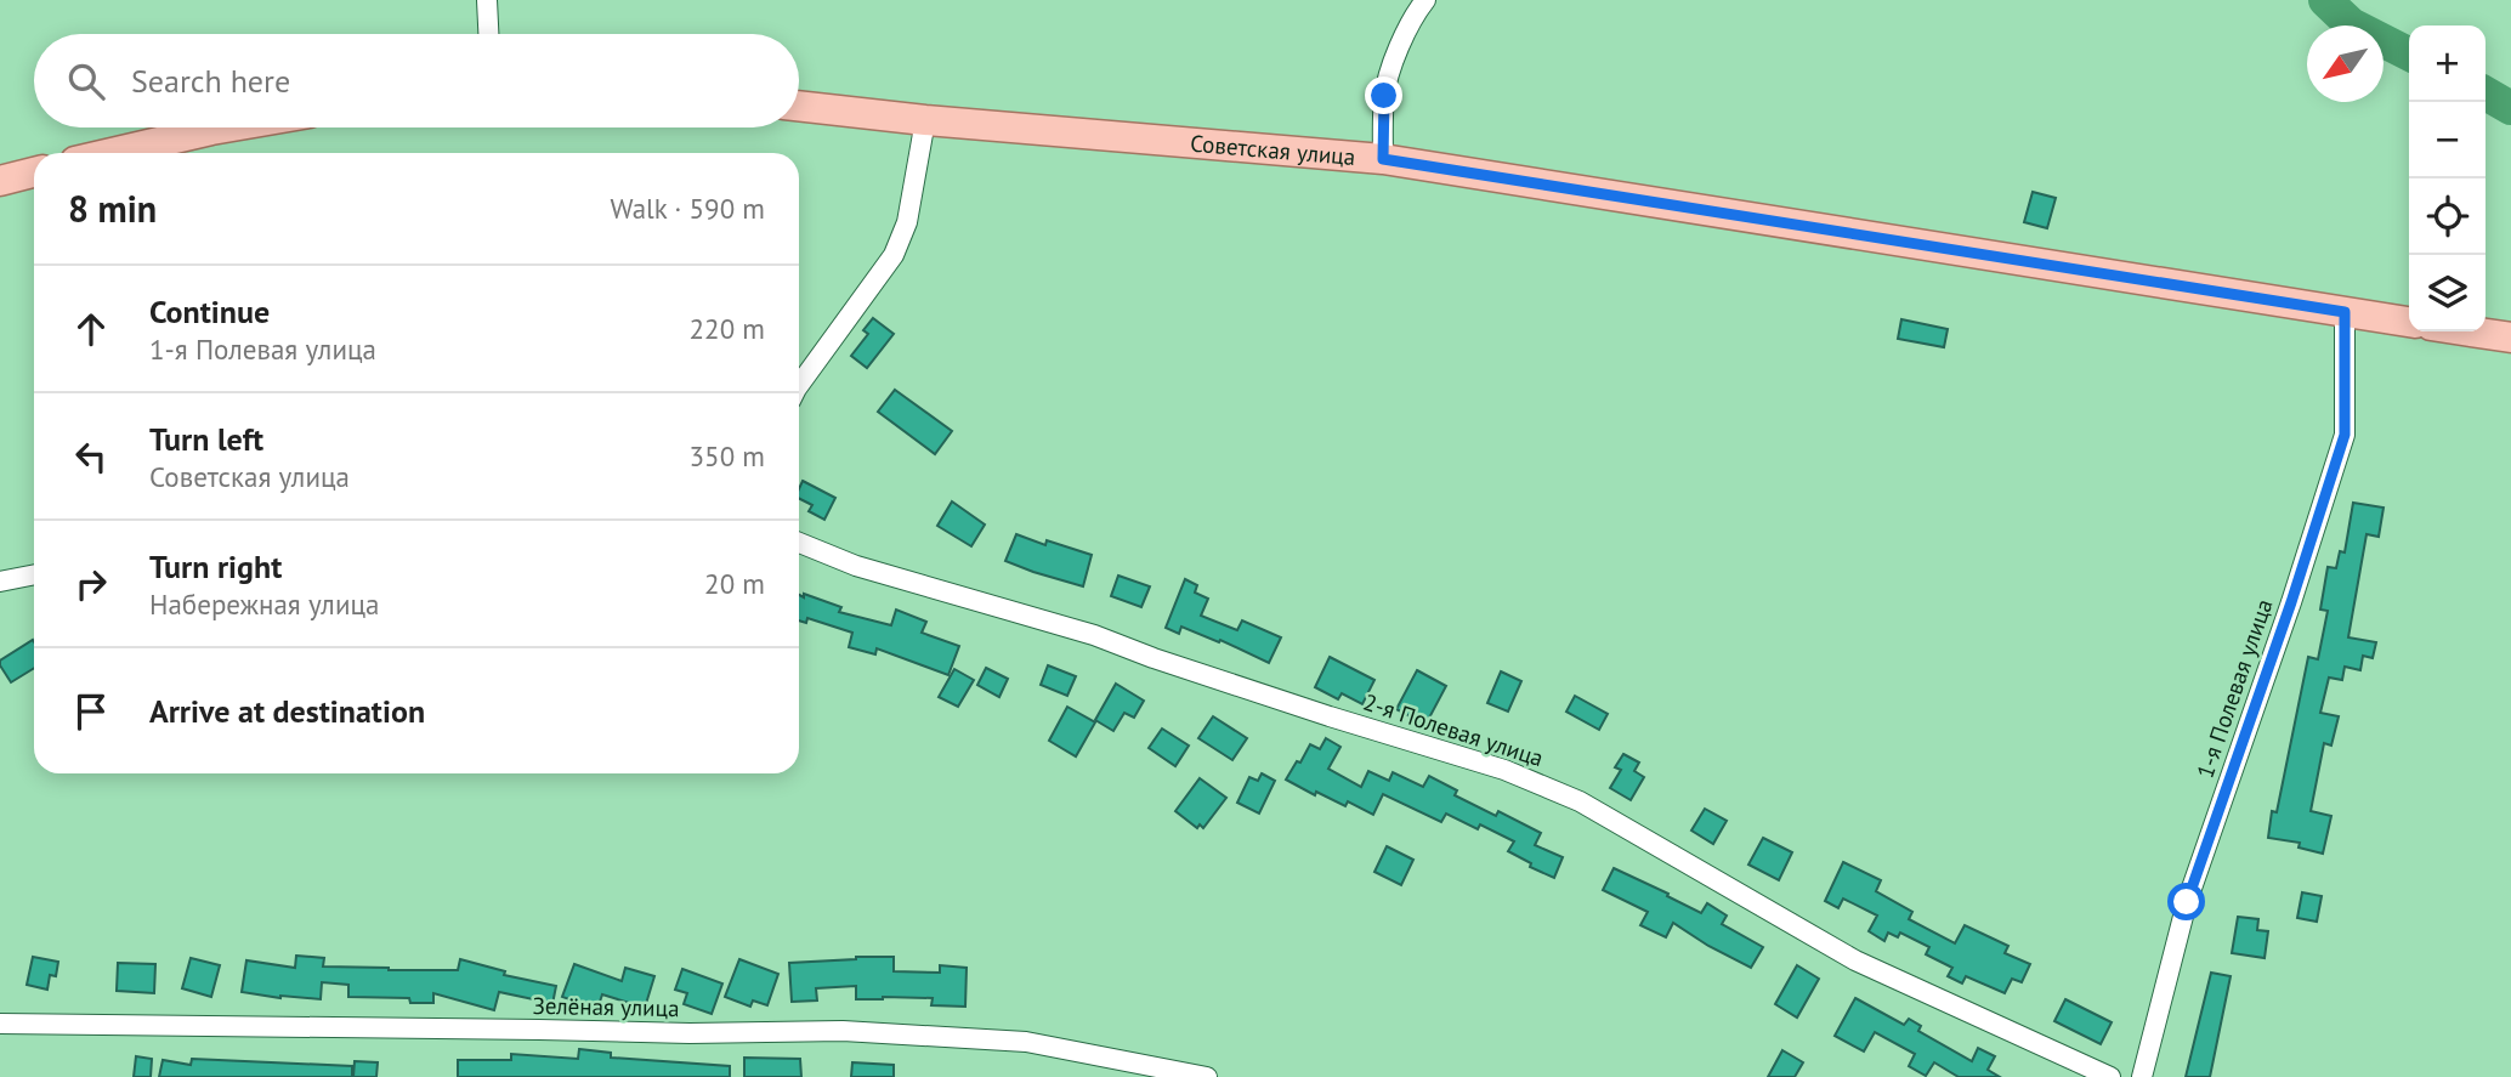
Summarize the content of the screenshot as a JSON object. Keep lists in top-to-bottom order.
{
  "streets": {
    "main road": ["Советская улица"],
    "street": ["1-я Полевая улица", "2-я Полевая улица", "Зелёная улица"]
  },
  "crossings": [
    ["Советская улица", "1-я Полевая улица"]
  ],
  "north": "bottom left",
  "page": {
    "map_buttons": ["+", "−"],
    "search": "Search here",
    "heading": ["8 min", "Walk · 590 m"],
    "list": [
      ["Continue", "1-я Полевая улица", "220 m"],
      ["Turn left", "Советская улица", "350 m"],
      ["Turn right", "Набережная улица", "20 m"],
      "Arrive at destination"
    ]
  }
}
